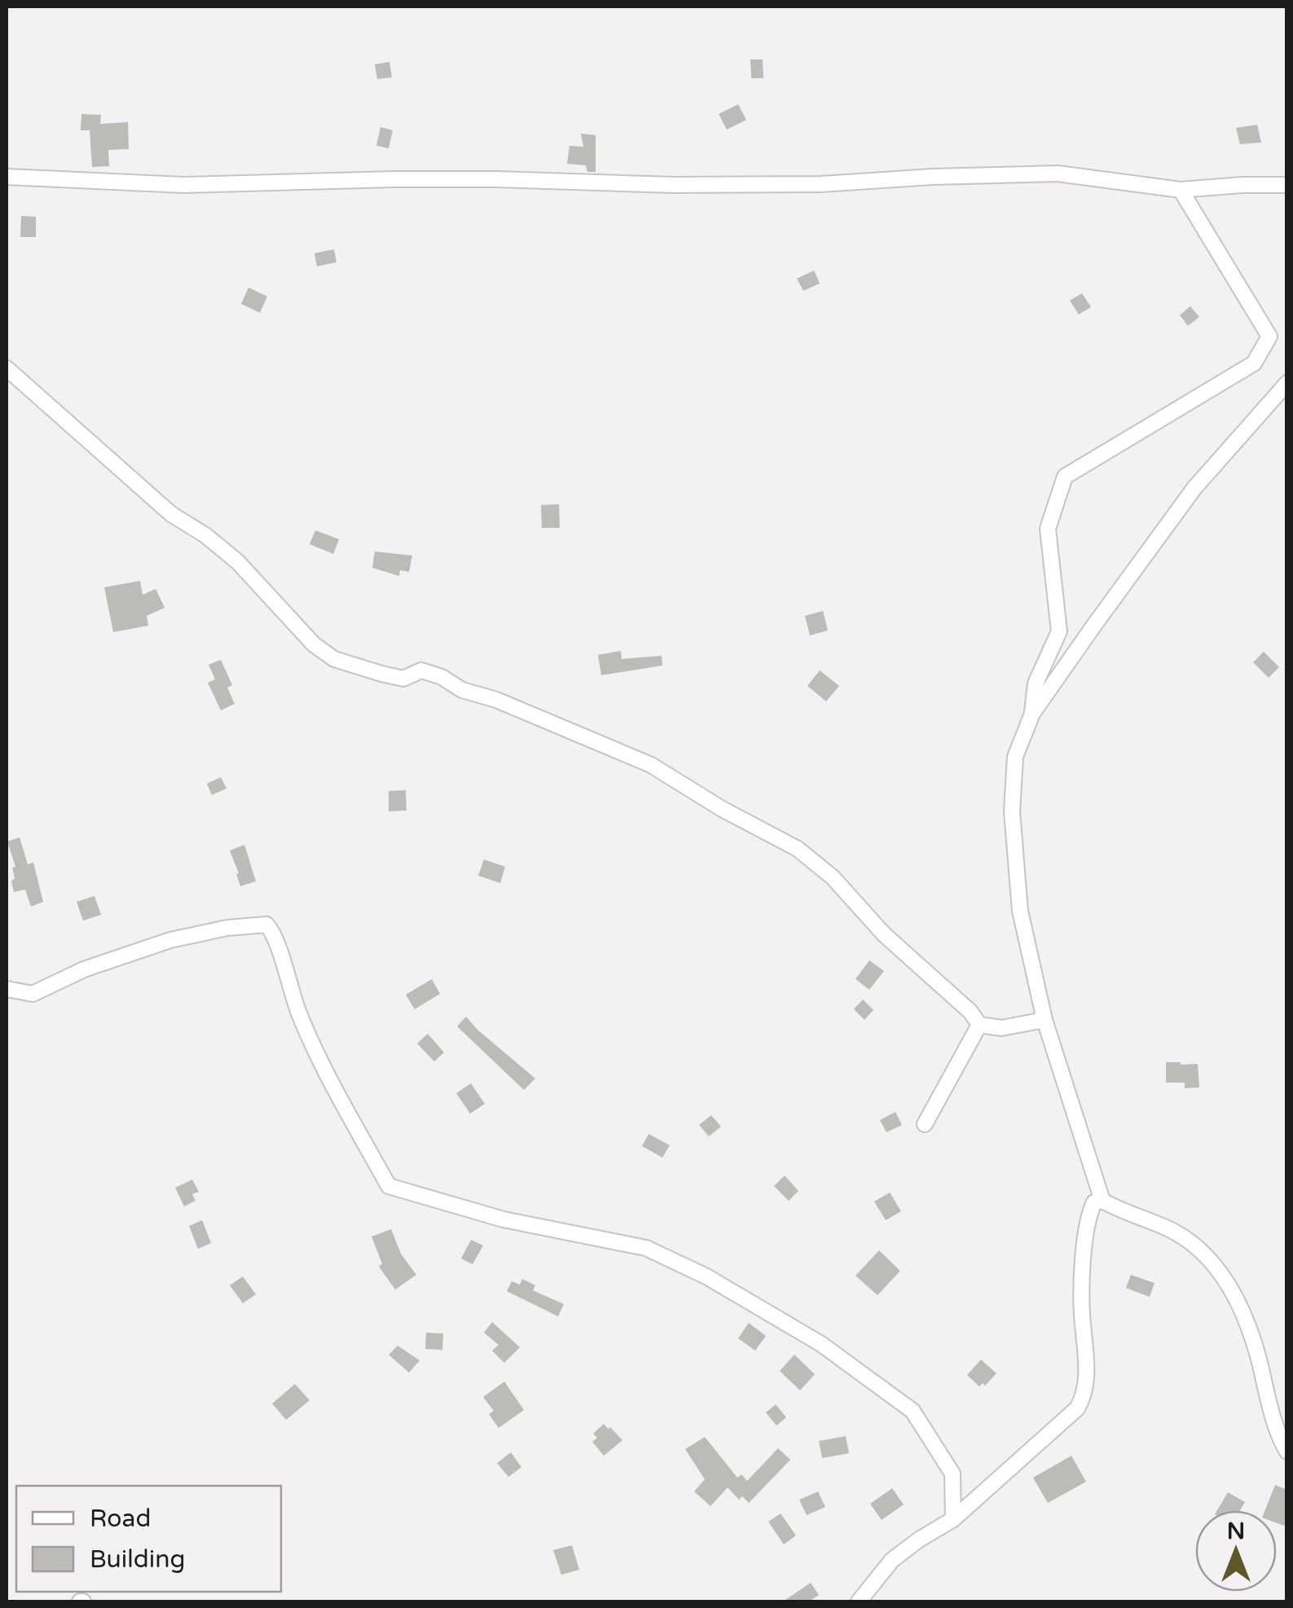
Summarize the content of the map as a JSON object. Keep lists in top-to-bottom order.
{
  "legend": ["Road", "Building"],
  "north": "top"
}
